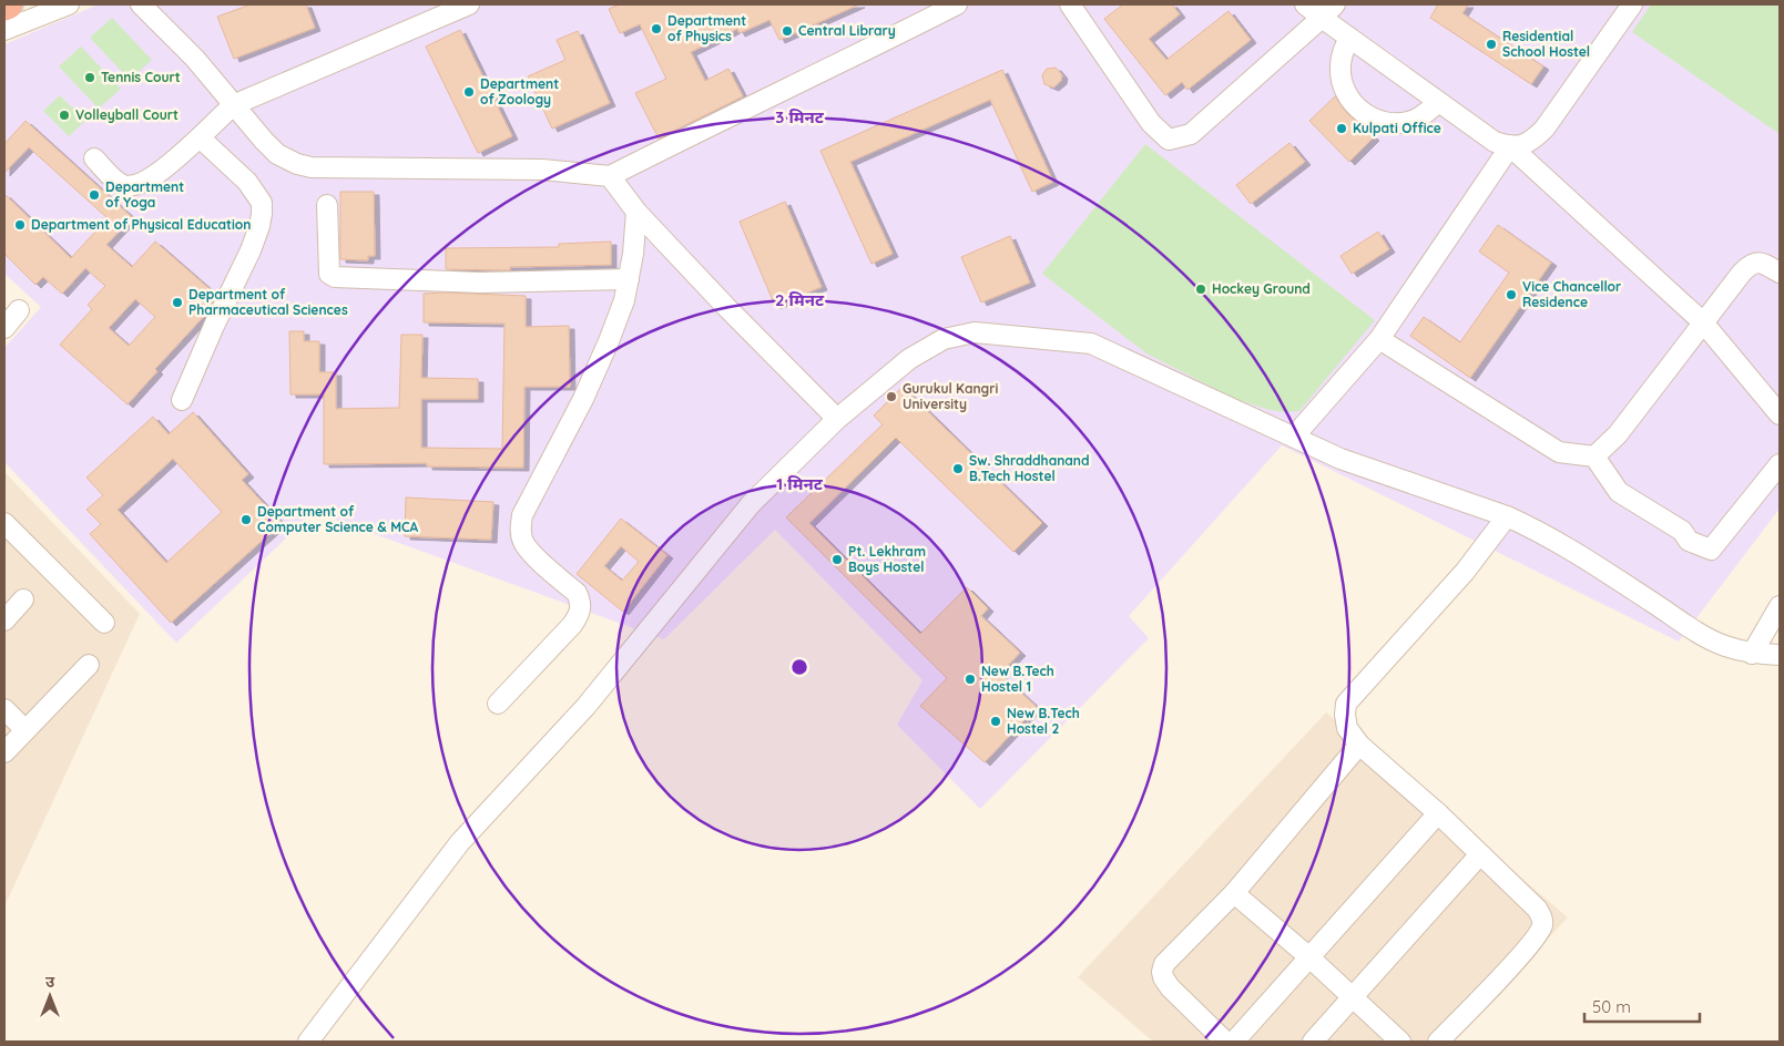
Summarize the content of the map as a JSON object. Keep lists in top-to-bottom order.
{
  "places": [
    "Department of Physics",
    "Central Library",
    "Residential School Hostel",
    "Tennis Court",
    "Department of Zoology",
    "Volleyball Court",
    "Kulpati Office",
    "Department of Yoga",
    "Department of Physical Education",
    "Hockey Ground",
    "Vice Chancellor Residence",
    "Department of Pharmaceutical Sciences",
    "Gurukul Kangri University",
    "Sw. Shraddhanand B.Tech Hostel",
    "Department of Computer Science & MCA",
    "Pt. Lekhram Boys Hostel",
    "New B.Tech Hostel 1",
    "New B.Tech Hostel 2"
  ],
  "scale_bar": "50 m",
  "north": "top",
  "rings": ["3 मिनट", "2 मिनट", "1 मिनट"]
}
